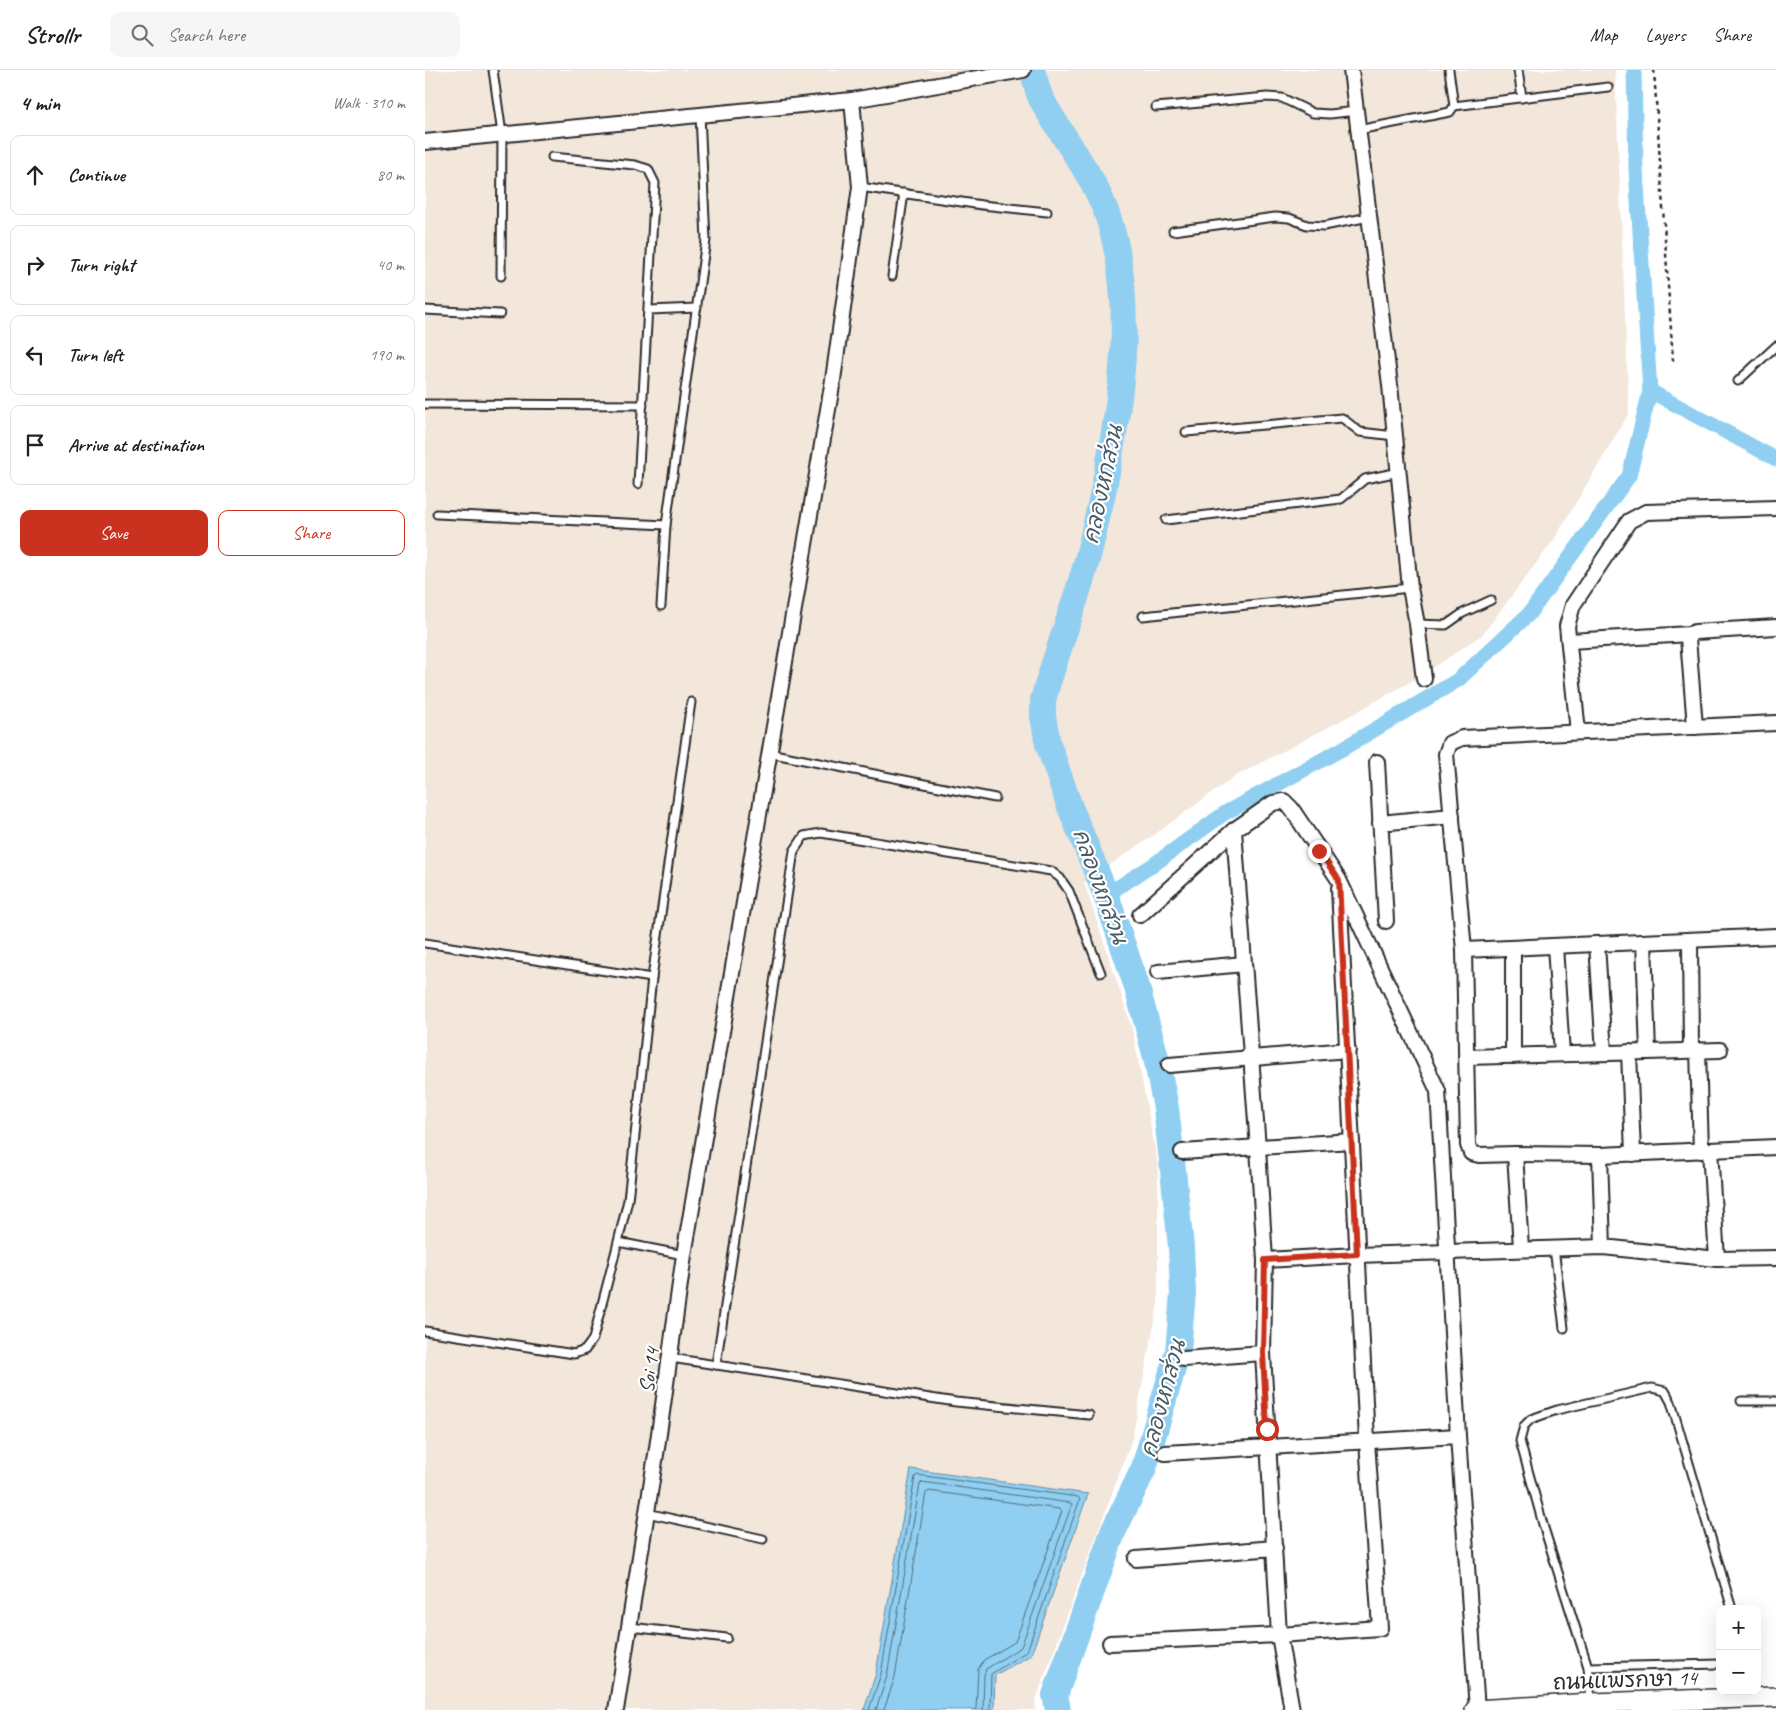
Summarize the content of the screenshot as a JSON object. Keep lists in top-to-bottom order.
{
  "streets": {
    "main road": ["ถนนแพรกษา 14"],
    "street": ["Soi 14"]
  },
  "water": ["คลองหกส่วน"],
  "page": {
    "header": "Strollr",
    "search": "Search here",
    "nav": ["Map", "Layers", "Share"],
    "heading": ["4 min", "Walk · 310 m"],
    "list": [
      ["Continue", "80 m"],
      ["Turn right", "40 m"],
      ["Turn left", "190 m"],
      "Arrive at destination"
    ],
    "buttons": ["Save", "Share"],
    "map_buttons": ["+", "−"]
  }
}
